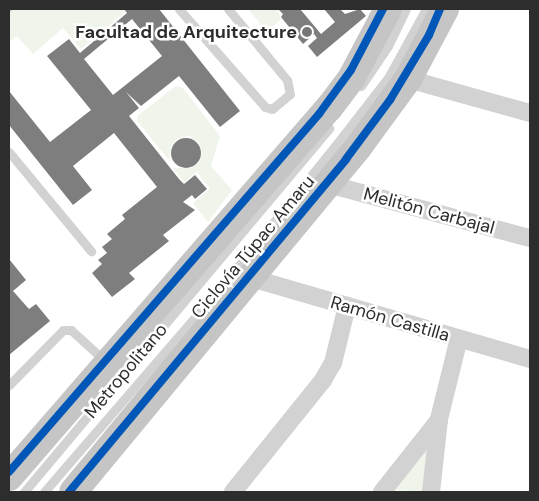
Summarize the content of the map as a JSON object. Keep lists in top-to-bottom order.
{
  "streets": {
    "street": ["Melitón Carbajal", "Ramón Castilla"],
    "lane": ["Metropolitano"],
    "cycle path": ["Ciclovía Túpac Amaru"]
  },
  "places": ["Facultad de Arquitecture"]
}
